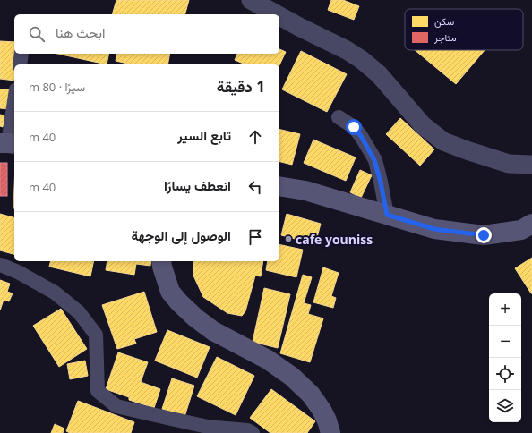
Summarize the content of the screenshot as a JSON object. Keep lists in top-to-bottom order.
{
  "places": ["cafe youniss"],
  "legend": ["سكن", "متاجر"],
  "page": {
    "search": "ابحث هنا",
    "heading": ["1 دقيقة", "سيرًا · 80 m"],
    "list": [
      ["تابع السير", "40 m"],
      ["انعطف يسارًا", "40 m"],
      "الوصول إلى الوجهة"
    ],
    "map_buttons": ["+", "−"]
  }
}
